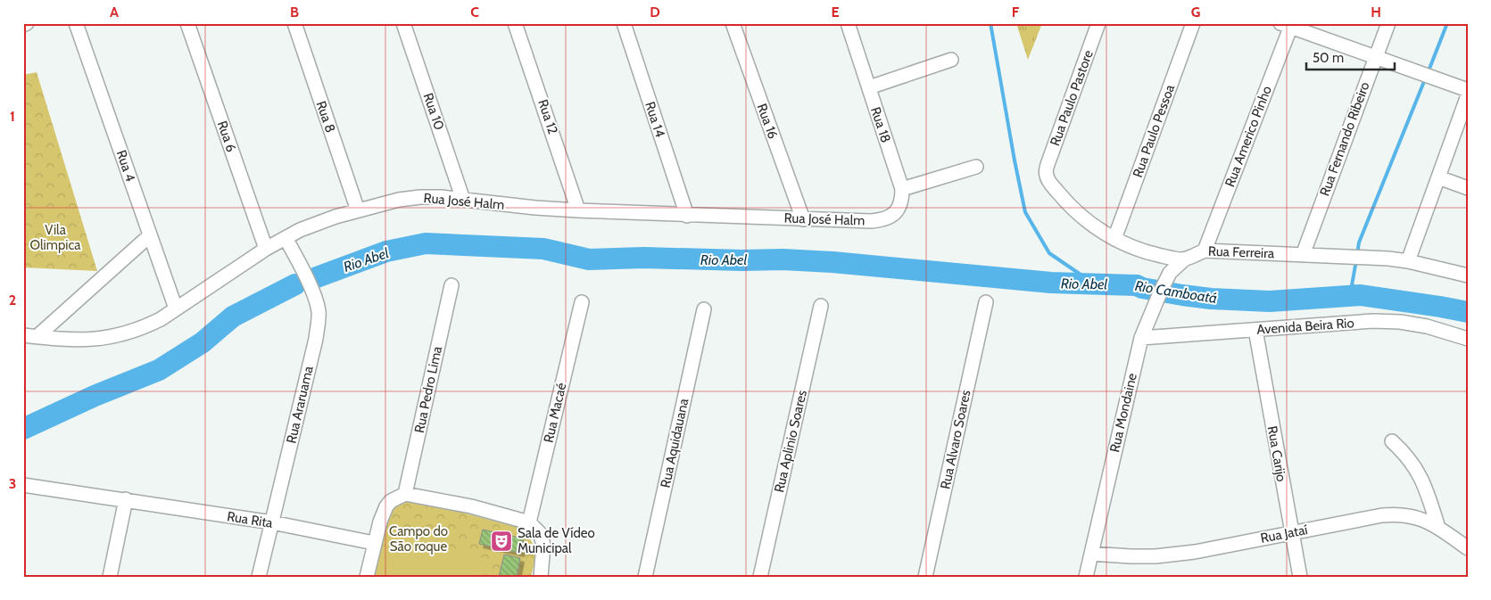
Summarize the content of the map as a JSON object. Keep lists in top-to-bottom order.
{
  "streets": {
    "street": [
      "Rua Paulo Pastore",
      "Rua 10",
      "Rua 8",
      "Rua 12",
      "Rua 14",
      "Rua 16",
      "Rua 18",
      "Rua Paulo Pessoa",
      "Rua 6",
      "Rua Americo Pinho",
      "Rua Fernando Ribeiro",
      "Rua 4",
      "Rua José Halm",
      "Rua Ferreira",
      "Avenida Beira Rio",
      "Rua Pedro Lima",
      "Rua Araruama",
      "Rua Macaé",
      "Rua Mondaine",
      "Rua Alvaro Soares",
      "Rua Aplinio Soares",
      "Rua Aquidauana",
      "Rua Carijo",
      "Rua Rita",
      "Rua Jataí"
    ]
  },
  "crossings": [
    ["Rua Paulo Pastore", "Rua Paulo Pessoa"],
    ["Rua 10", "Rua José Halm"],
    ["Rua 8", "Rua José Halm"],
    ["Rua 12", "Rua José Halm"],
    ["Rua 14", "Rua José Halm"],
    ["Rua 16", "Rua José Halm"],
    ["Rua 18", "Rua José Halm"],
    ["Rua 6", "Rua José Halm"],
    ["Rua Americo Pinho", "Rua Ferreira"],
    ["Rua Fernando Ribeiro", "Rua Ferreira"],
    ["Rua 4", "Rua José Halm"],
    ["Rua José Halm", "Rua Araruama"],
    ["Rua Ferreira", "Rua Mondaine"],
    ["Avenida Beira Rio", "Rua Mondaine"],
    ["Avenida Beira Rio", "Rua Carijo"],
    ["Rua Araruama", "Rua Rita"],
    ["Rua Mondaine", "Rua Jataí"],
    ["Rua Carijo", "Rua Jataí"]
  ],
  "water": ["Rio Abel", "Rio Camboatá"],
  "parks": ["Vila Olimpica", "Campo do São roque"],
  "places": {
    "theatre": ["Sala de Vídeo Municipal"]
  },
  "scale_bar": "50 m",
  "grid": {
    "columns": [
      "A",
      "B",
      "C",
      "D",
      "E",
      "F",
      "G",
      "H"
    ],
    "rows": ["1", "2", "3"]
  }
}
